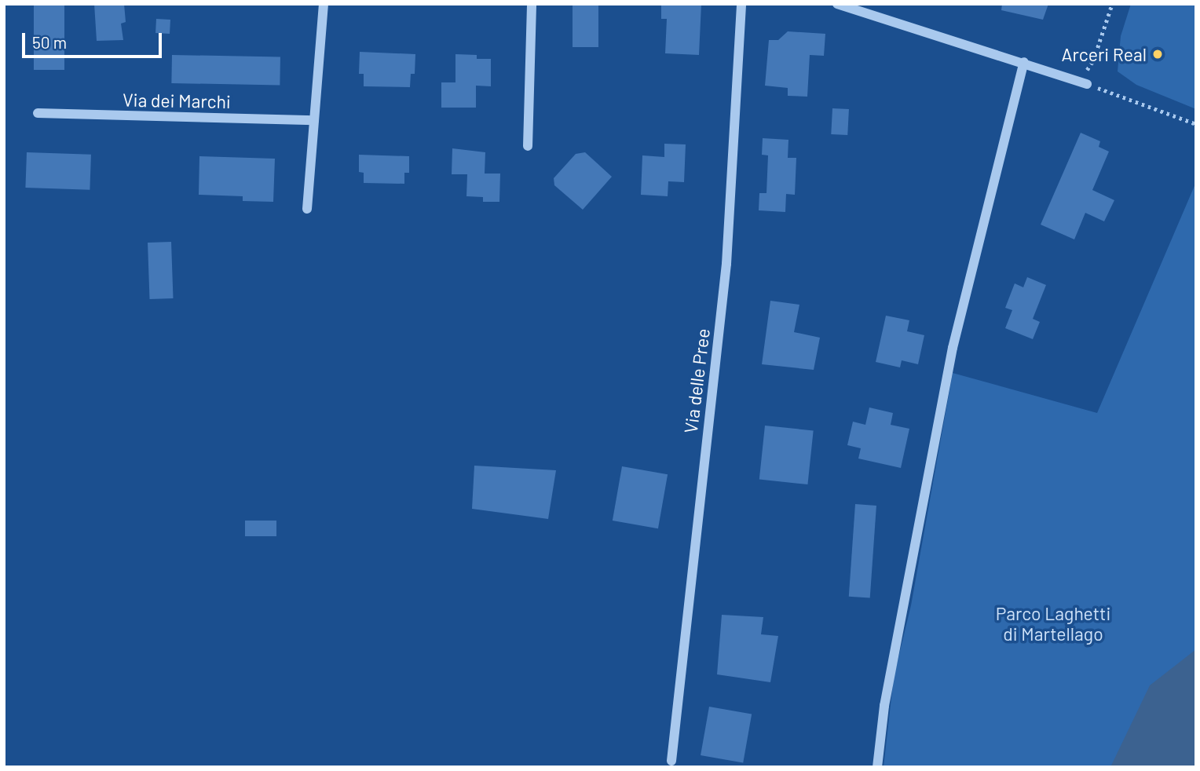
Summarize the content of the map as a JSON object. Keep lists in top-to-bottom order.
{
  "streets": {
    "street": ["Via dei Marchi", "Via delle Pree"]
  },
  "parks": ["Parco Laghetti di Martellago"],
  "places": ["Arceri Real"],
  "scale_bar": "50 m"
}
